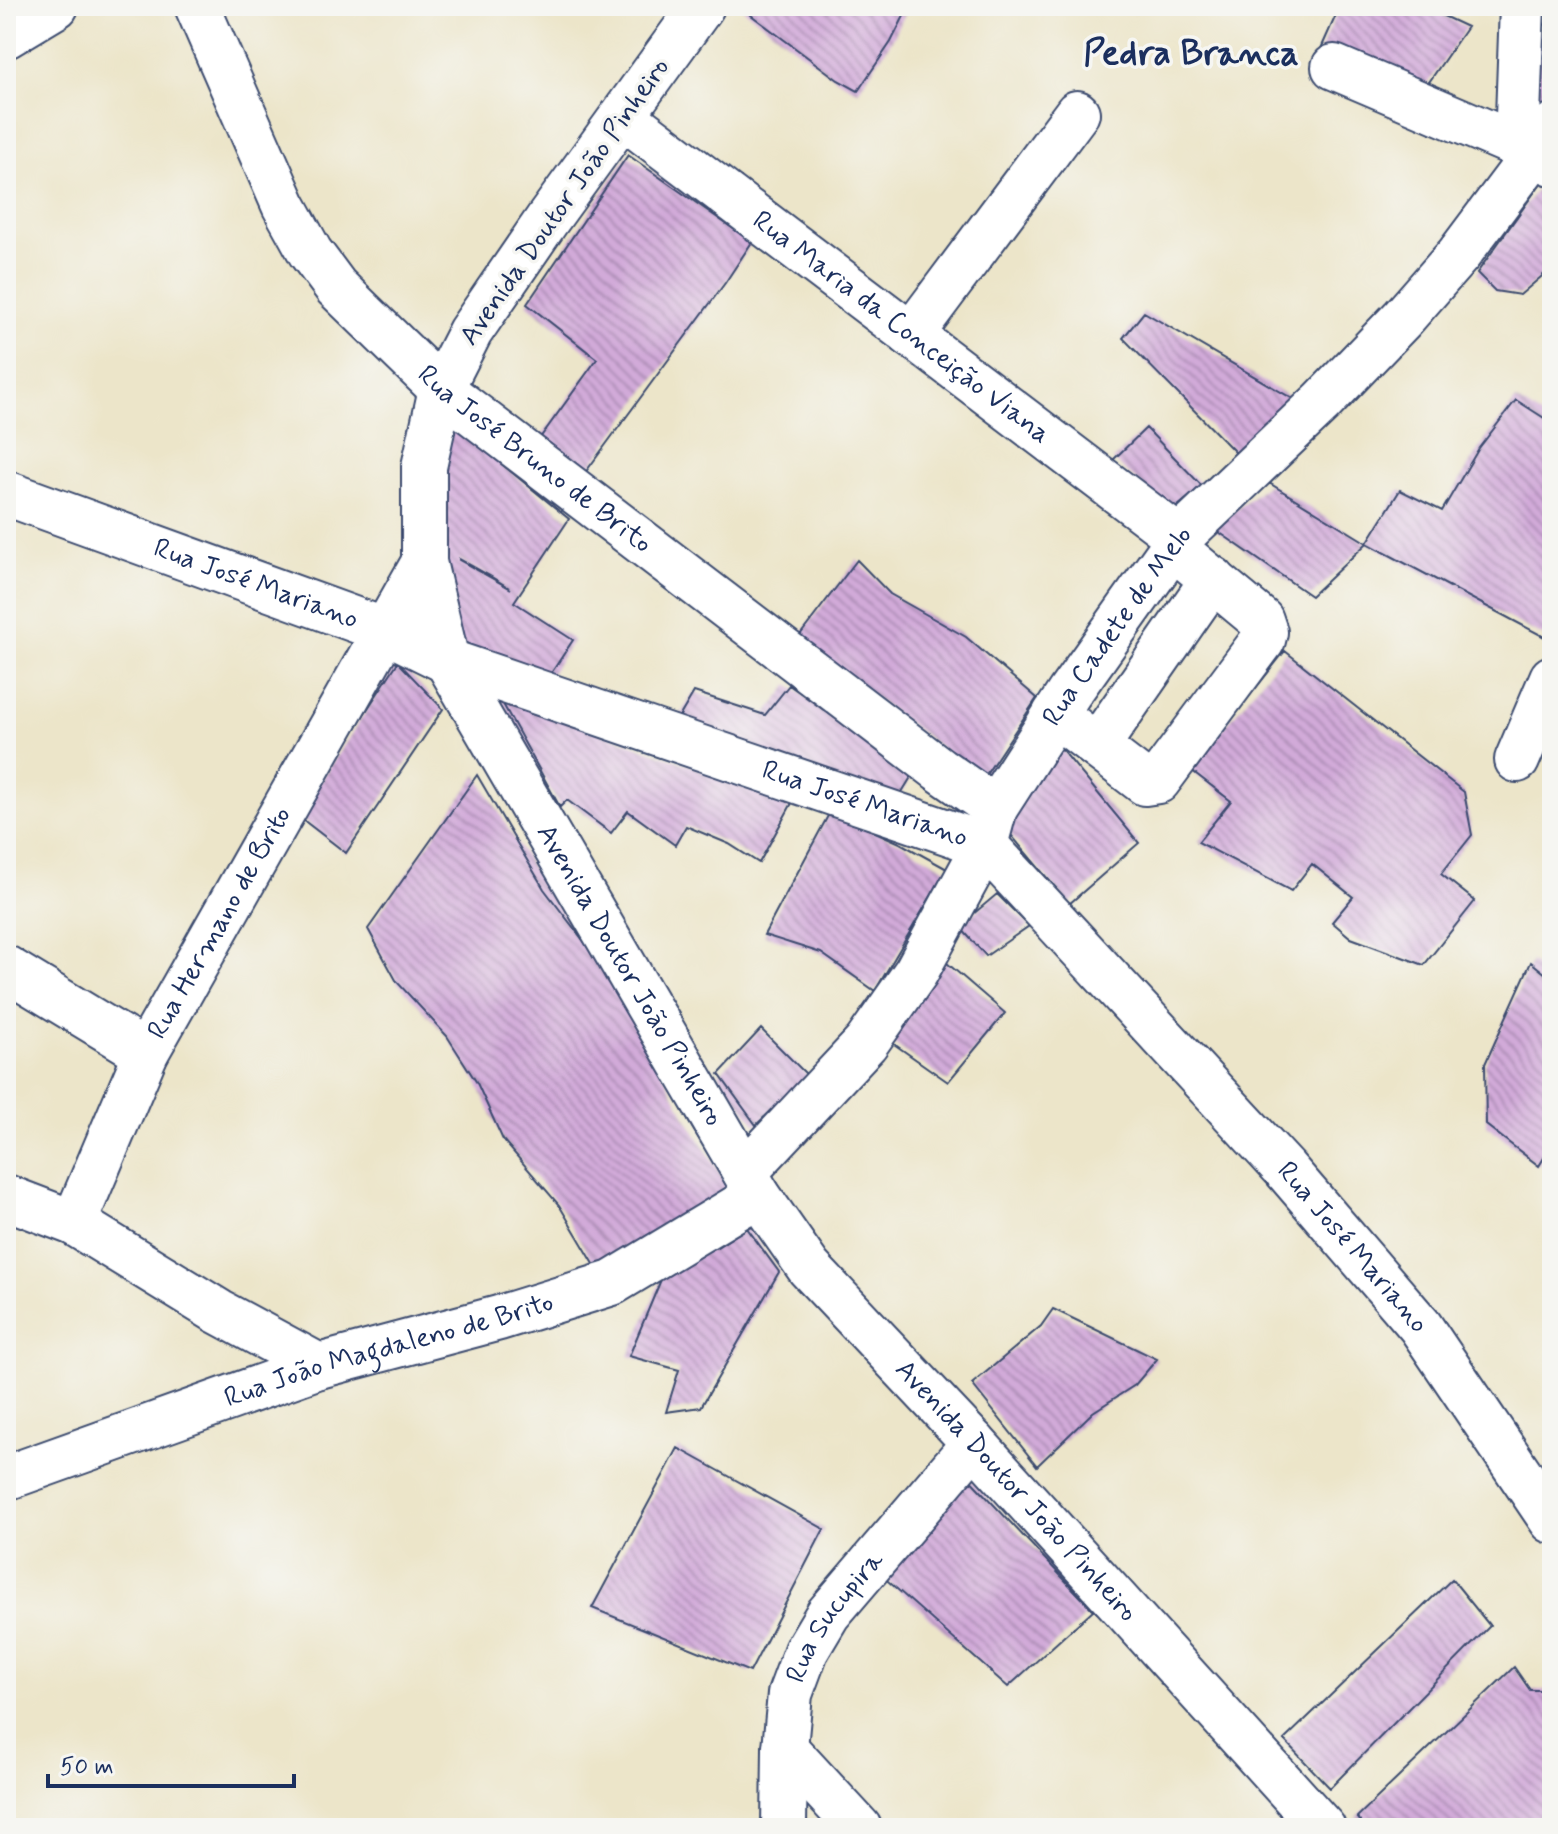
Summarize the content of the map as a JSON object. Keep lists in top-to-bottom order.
{
  "streets": {
    "street": [
      "Avenida Doutor João Pinheiro",
      "Rua Maria da Conceição Viana",
      "Rua José Bruno de Brito",
      "Rua José Mariano",
      "Rua Cadete de Melo",
      "Rua Hermano de Brito",
      "Rua João Magdaleno de Brito",
      "Rua Sucupira"
    ]
  },
  "crossings": [
    ["Avenida Doutor João Pinheiro", "Rua Maria da Conceição Viana"],
    ["Avenida Doutor João Pinheiro", "Rua José Bruno de Brito"],
    ["Avenida Doutor João Pinheiro", "Rua José Mariano"],
    ["Avenida Doutor João Pinheiro", "Rua Cadete de Melo"],
    ["Avenida Doutor João Pinheiro", "Rua Hermano de Brito"],
    ["Avenida Doutor João Pinheiro", "Rua João Magdaleno de Brito"],
    ["Avenida Doutor João Pinheiro", "Rua Sucupira"],
    ["Rua Maria da Conceição Viana", "Rua Cadete de Melo"],
    ["Rua José Bruno de Brito", "Rua José Mariano"],
    ["Rua José Bruno de Brito", "Rua Cadete de Melo"],
    ["Rua José Mariano", "Rua Cadete de Melo"],
    ["Rua José Mariano", "Rua Hermano de Brito"],
    ["Rua Cadete de Melo", "Rua João Magdaleno de Brito"]
  ],
  "districts": ["Pedra Branca"],
  "scale_bar": "50 m"
}
